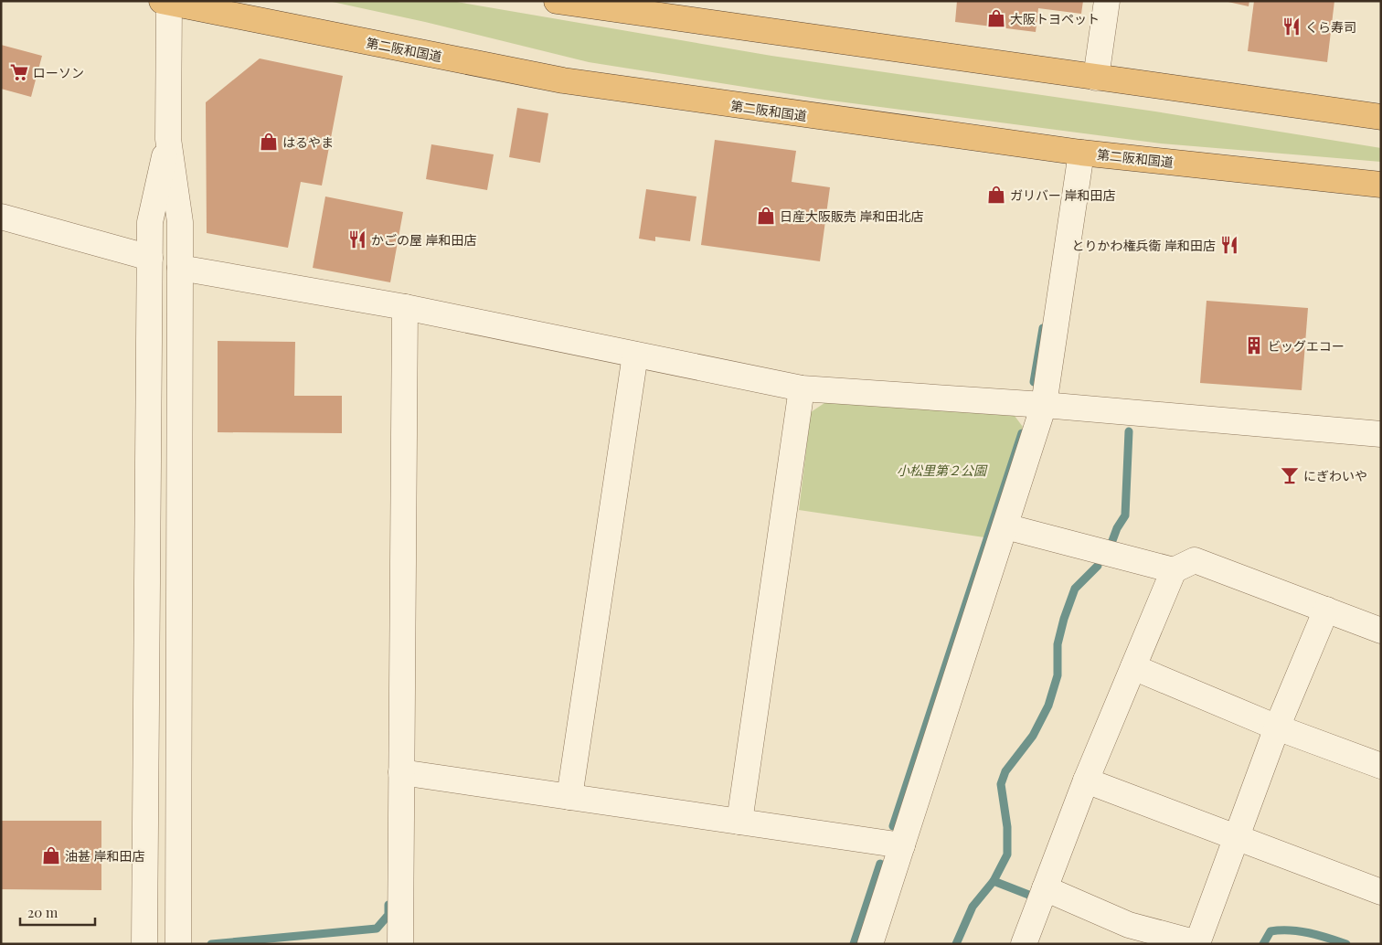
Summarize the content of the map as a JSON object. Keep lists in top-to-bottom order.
{
  "streets": {
    "highway": ["第二阪和国道"]
  },
  "parks": ["小松里第２公園"],
  "places": {
    "shop": [
      "大阪トヨペット",
      "はるやま",
      "ガリバー 岸和田店",
      "日産大阪販売 岸和田北店",
      "油甚 岸和田店"
    ],
    "restaurant": ["くら寿司", "かごの屋 岸和田店", "とりかわ権兵衛 岸和田店"],
    "supermarket": ["ローソン"],
    "building": ["ビッグエコー"],
    "bar": ["にぎわいや"]
  },
  "scale_bar": "20 m"
}
